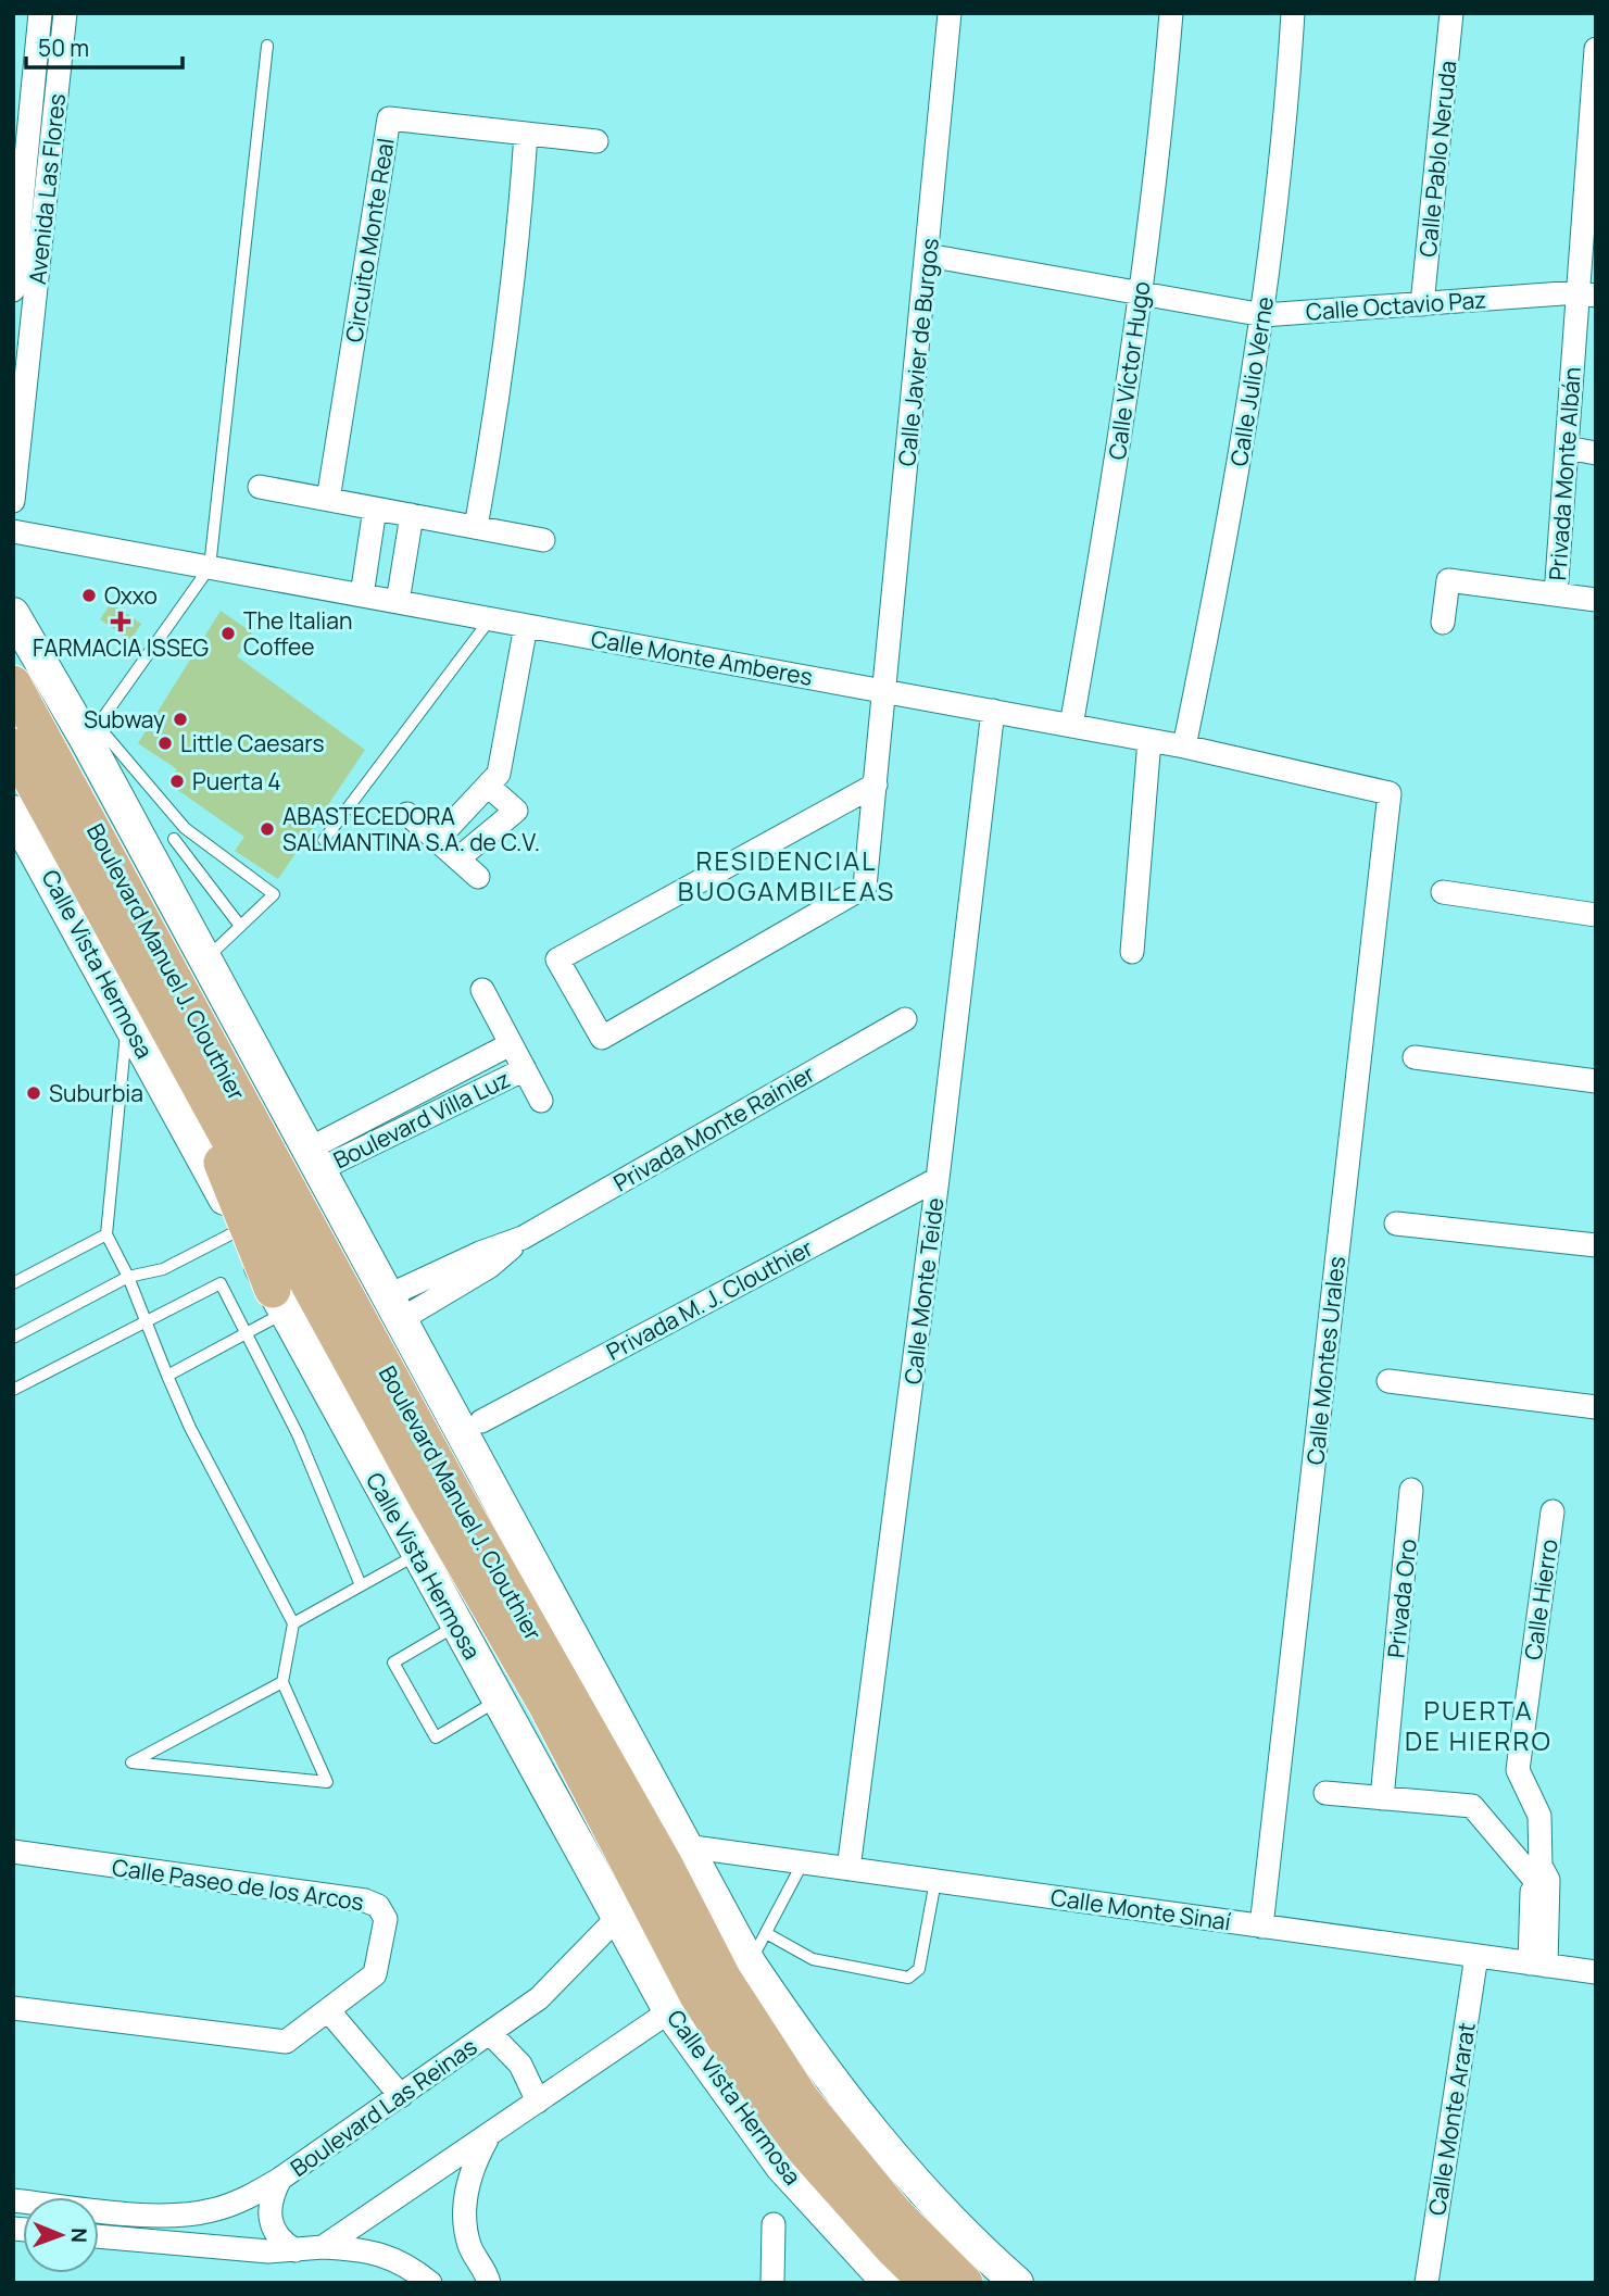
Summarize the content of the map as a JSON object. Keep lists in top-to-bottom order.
{
  "streets": {
    "main road": ["Boulevard Manuel J. Clouthier"],
    "street": [
      "Calle Pablo Neruda",
      "Avenida Las Flores",
      "Circuito Monte Real",
      "Calle Octavio Paz",
      "Calle Javier de Burgos",
      "Calle Víctor Hugo",
      "Calle Julio Verne",
      "Privada Monte Albán",
      "Calle Monte Amberes",
      "Calle Vista Hermosa",
      "Boulevard Villa Luz",
      "Privada Monte Rainier",
      "Calle Monte Teide",
      "Privada M. J. Clouthier",
      "Calle Montes Urales",
      "Privada Oro",
      "Calle Hierro",
      "Calle Paseo de los Arcos",
      "Calle Monte Sinaí",
      "Boulevard Las Reinas",
      "Calle Monte Ararat"
    ]
  },
  "crossings": [
    ["Calle Pablo Neruda", "Calle Octavio Paz"],
    ["Calle Octavio Paz", "Calle Javier de Burgos"],
    ["Calle Octavio Paz", "Calle Víctor Hugo"],
    ["Calle Octavio Paz", "Calle Julio Verne"],
    ["Calle Octavio Paz", "Privada Monte Albán"],
    ["Calle Javier de Burgos", "Calle Monte Amberes"],
    ["Calle Víctor Hugo", "Calle Monte Amberes"],
    ["Calle Julio Verne", "Calle Monte Amberes"],
    ["Calle Monte Amberes", "Calle Monte Teide"],
    ["Calle Monte Amberes", "Calle Montes Urales"],
    ["Boulevard Manuel J. Clouthier", "Calle Vista Hermosa"],
    ["Boulevard Manuel J. Clouthier", "Calle Monte Sinaí"],
    ["Boulevard Manuel J. Clouthier", "Boulevard Las Reinas"],
    ["Calle Vista Hermosa", "Boulevard Las Reinas"],
    ["Calle Monte Teide", "Privada M. J. Clouthier"],
    ["Calle Monte Teide", "Calle Monte Sinaí"],
    ["Calle Montes Urales", "Calle Monte Sinaí"],
    ["Calle Hierro", "Calle Monte Sinaí"],
    ["Calle Monte Sinaí", "Boulevard Las Reinas"],
    ["Calle Monte Sinaí", "Calle Monte Ararat"]
  ],
  "districts": ["RESIDENCIAL BUOGAMBILEAS", "PUERTA DE HIERRO"],
  "places": {
    "other": [
      "Oxxo",
      "The Italian Coffee",
      "Subway",
      "Little Caesars",
      "Puerta 4",
      "ABASTECEDORA SALMANTINA S.A. de C.V.",
      "Suburbia"
    ],
    "health": ["FARMACIA ISSEG"]
  },
  "scale_bar": "50 m",
  "north": "right"
}
